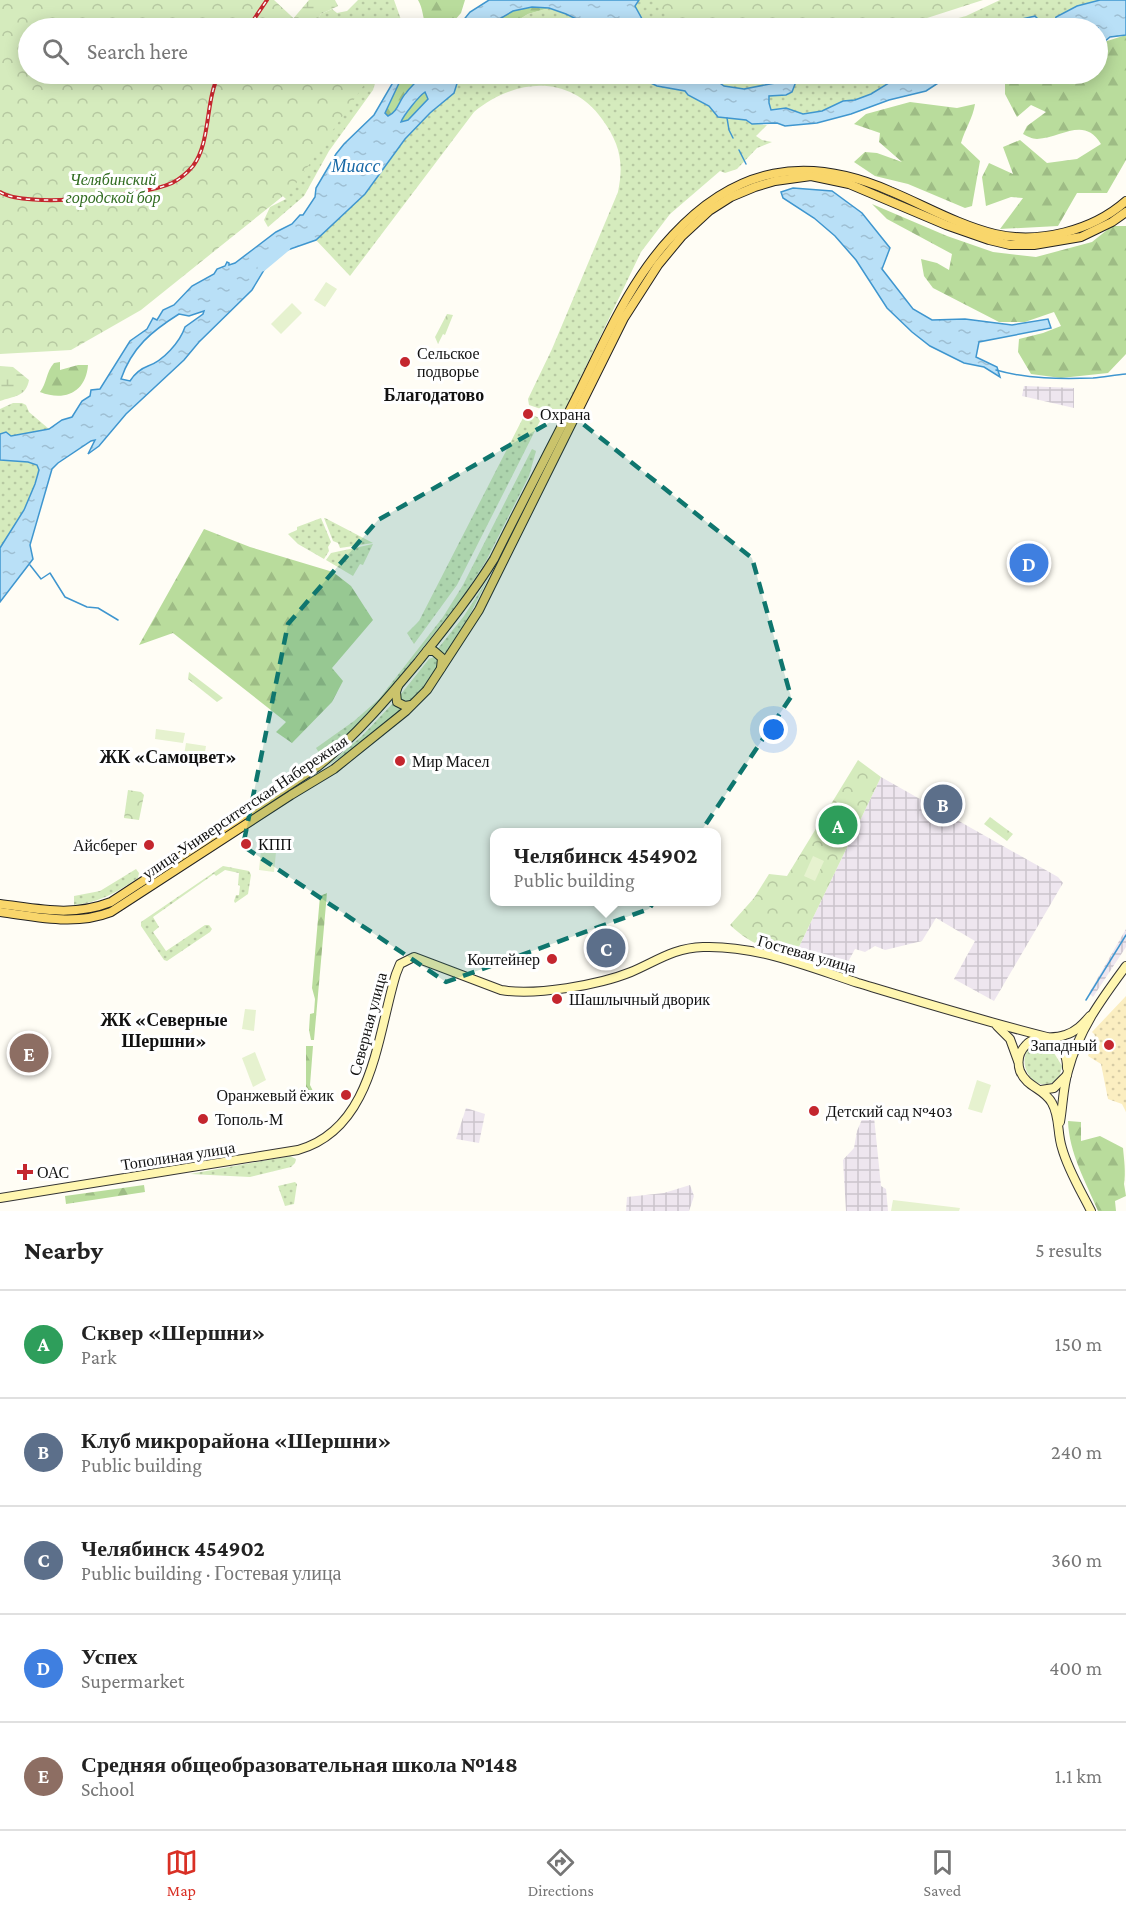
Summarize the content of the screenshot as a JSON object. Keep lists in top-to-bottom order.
{
  "streets": {
    "main road": [
      "улица Университетская Набережная",
      "Гостевая улица",
      "Северная улица",
      "Тополиная улица"
    ]
  },
  "crossings": [
    ["Гостевая улица", "Северная улица"],
    ["Северная улица", "Тополиная улица"]
  ],
  "districts": ["Благодатово", "ЖК «Самоцвет»", "ЖК «Северные Шершни»"],
  "water": ["Миасс"],
  "parks": ["Челябинский городской бор"],
  "places": {
    "other": [
      "Сельское подворье",
      "Охрана",
      "Мир Масел",
      "КПП",
      "Айсберег",
      "Контейнер",
      "Шашлычный дворик",
      "Западный",
      "Оранжевый ёжик",
      "Детский сад №403",
      "Тополь-М"
    ],
    "health": ["ОАС"]
  },
  "page": {
    "search": "Search here",
    "pins": [
      "D",
      "B",
      "A",
      "C",
      "E"
    ],
    "popup": ["Челябинск 454902", "Public building"],
    "heading": ["Nearby", "5 results"],
    "list": [
      {
        "mark": "A",
        "name": "Сквер «Шершни»",
        "note": "Park",
        "value": "150 m"
      },
      {
        "mark": "B",
        "name": "Клуб микрорайона «Шершни»",
        "note": "Public building",
        "value": "240 m"
      },
      {
        "mark": "C",
        "name": "Челябинск 454902",
        "note": "Public building · Гостевая улица",
        "value": "360 m"
      },
      {
        "mark": "D",
        "name": "Успех",
        "note": "Supermarket",
        "value": "400 m"
      },
      {
        "mark": "E",
        "name": "Средняя общеобразовательная школа №148",
        "note": "School",
        "value": "1.1 km"
      }
    ],
    "nav": ["Map", "Directions", "Saved"]
  }
}
